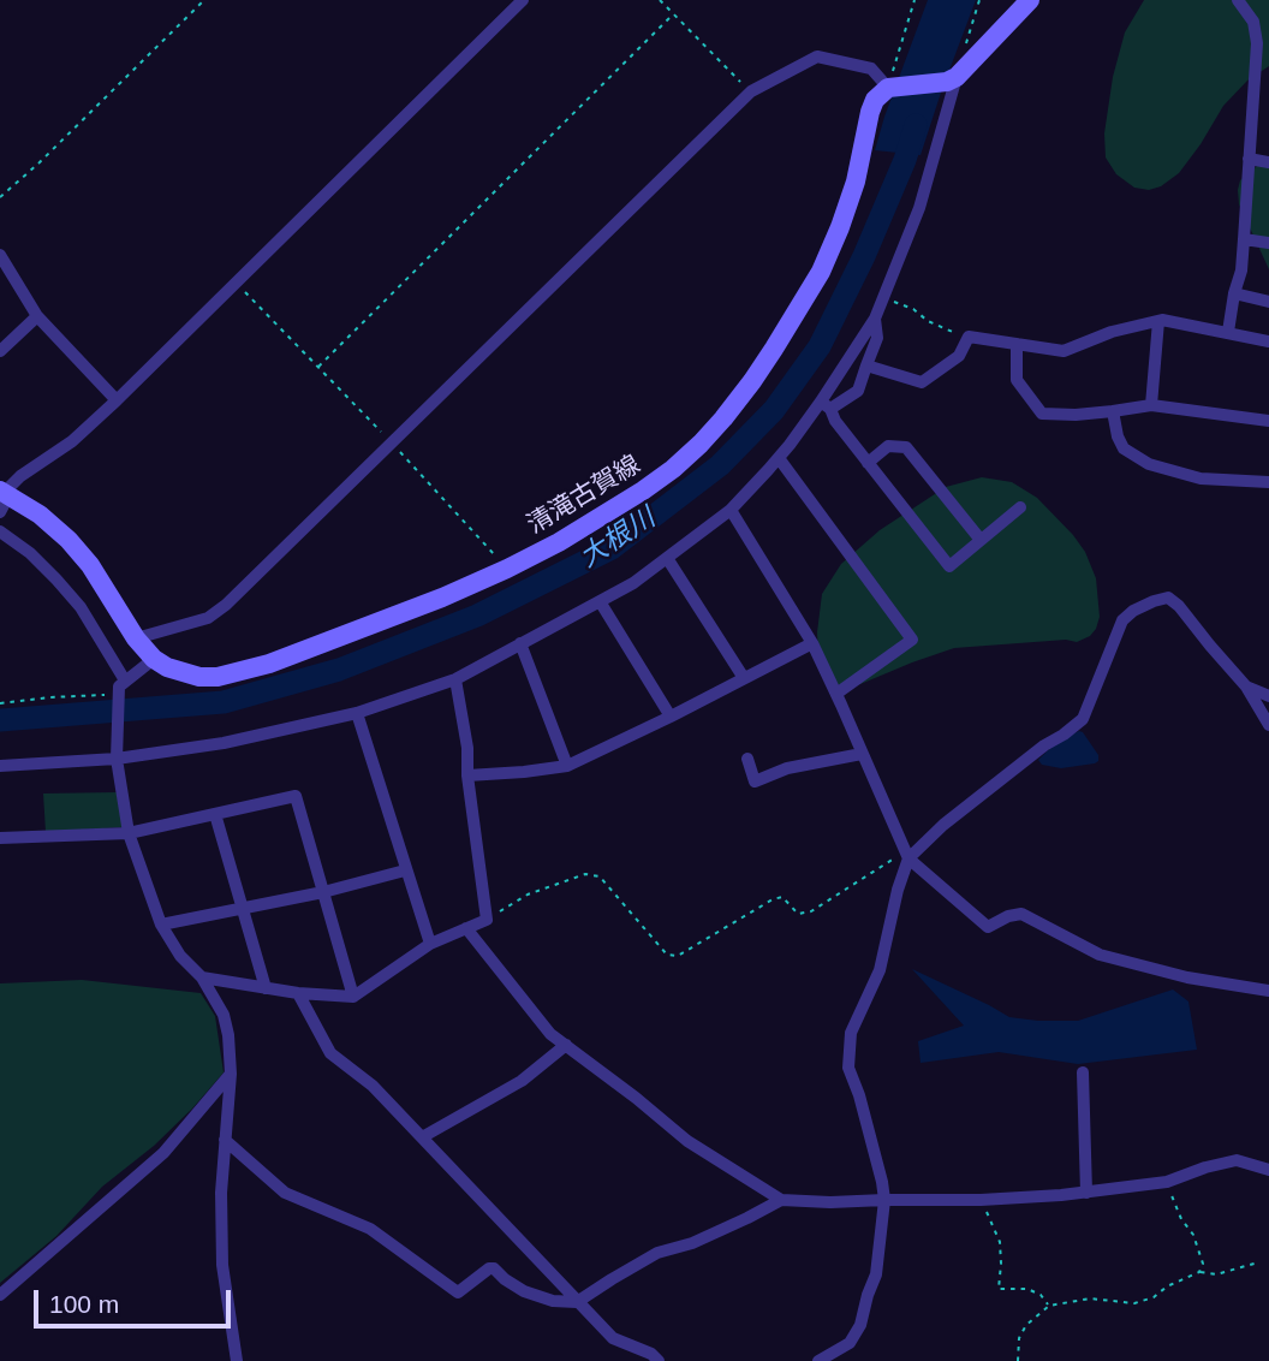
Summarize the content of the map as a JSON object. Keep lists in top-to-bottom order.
{
  "streets": {
    "main road": ["清滝古賀線"]
  },
  "water": ["大根川"],
  "scale_bar": "100 m"
}
